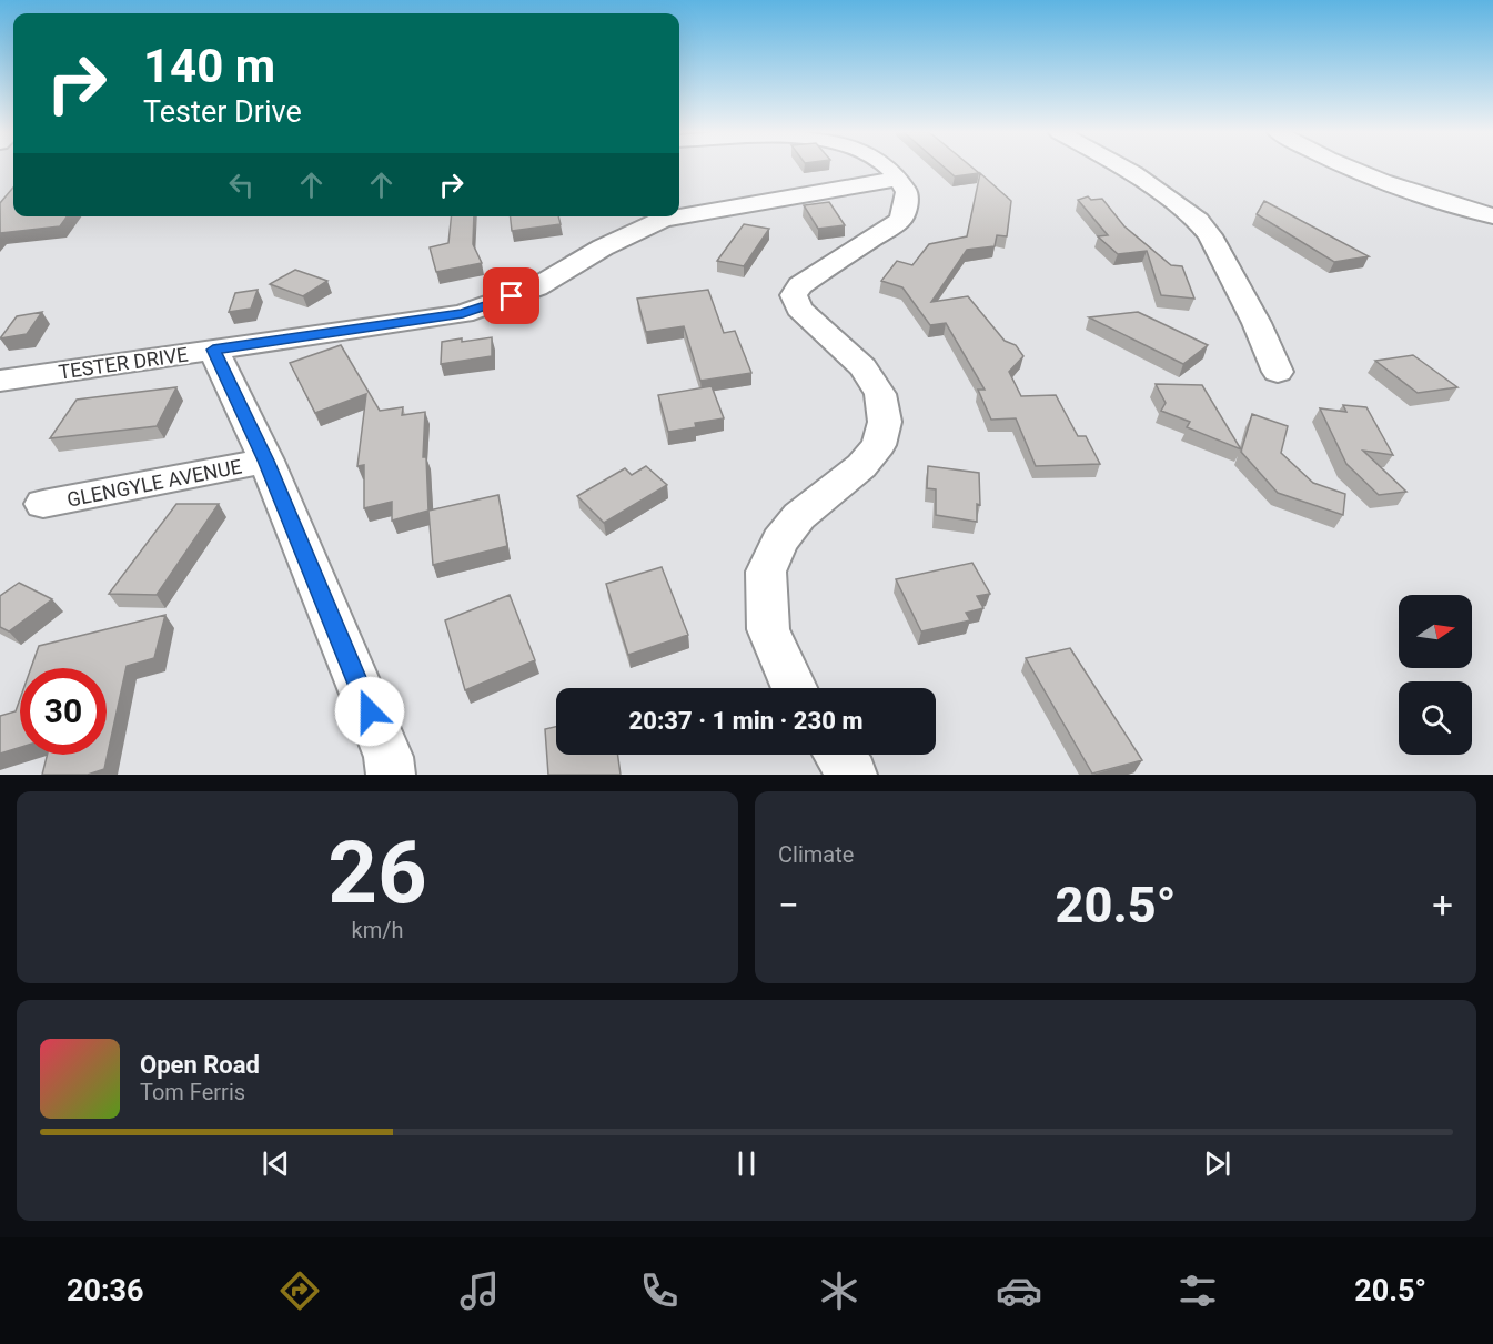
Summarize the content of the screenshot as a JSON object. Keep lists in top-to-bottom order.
{
  "streets": {
    "street": ["TESTER DRIVE", "GLENGYLE AVENUE"]
  },
  "crossings": [
    ["TESTER DRIVE", "GLENGYLE AVENUE"]
  ],
  "north": "right",
  "page": {
    "turn": ["140 m", "Tester Drive"],
    "limit": "30",
    "trip": "20:37 · 1 min · 230 m",
    "tile": [
      ["26", "km/h"],
      "Climate"
    ],
    "heat": ["−", "20.5°", "+"],
    "song": ["Open Road", "Tom Ferris"],
    "tabs": ["20:36", "20.5°"]
  }
}
